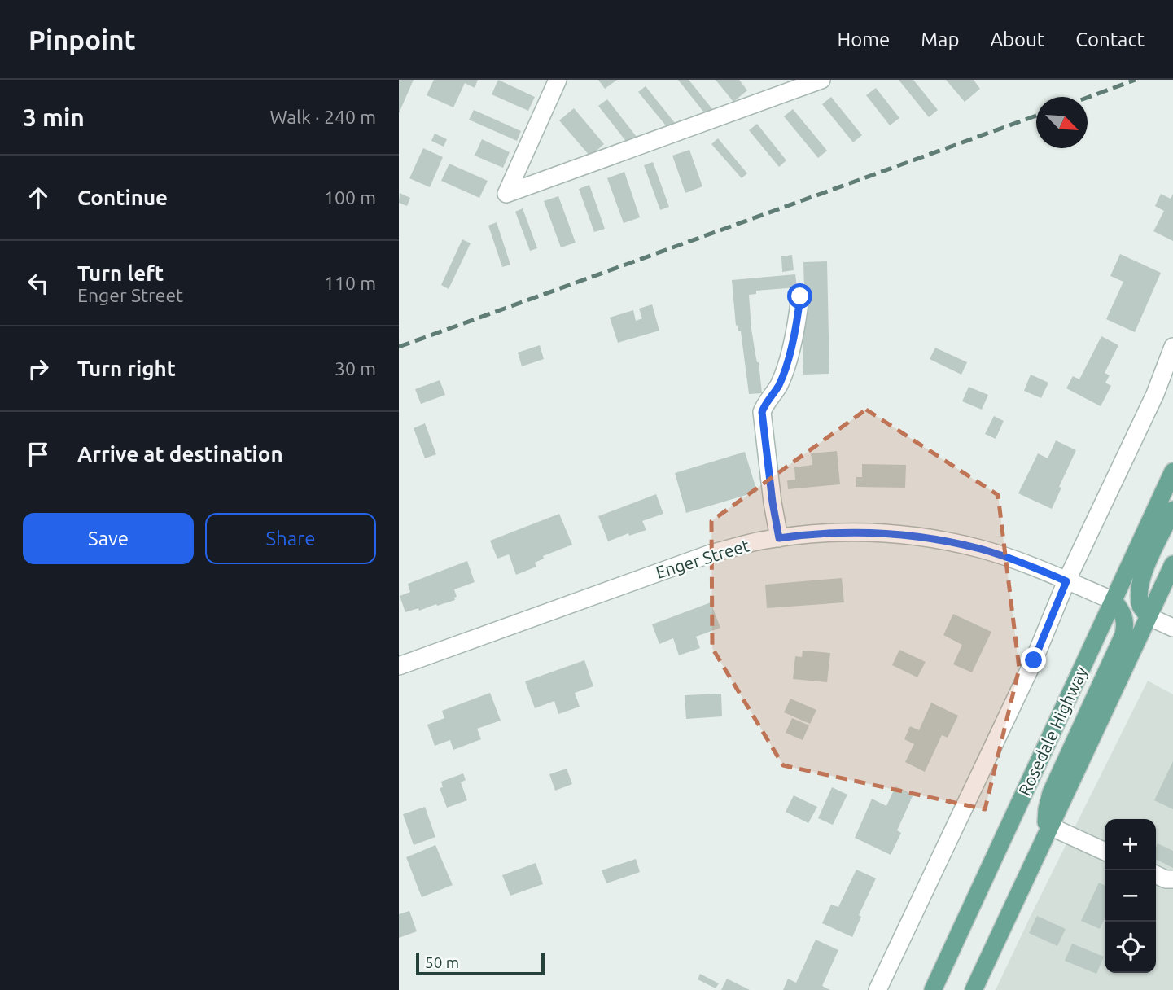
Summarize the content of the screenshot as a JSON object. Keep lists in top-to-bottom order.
{
  "streets": {
    "main road": ["Rosedale Highway"],
    "street": ["Enger Street"]
  },
  "crossings": [
    ["Enger Street", "Rosedale Highway"]
  ],
  "scale_bar": "50 m",
  "north": "bottom right",
  "page": {
    "header": "Pinpoint",
    "nav": [
      "Home",
      "Map",
      "About",
      "Contact"
    ],
    "heading": ["3 min", "Walk · 240 m"],
    "list": [
      ["Continue", "100 m"],
      ["Turn left", "Enger Street", "110 m"],
      ["Turn right", "30 m"],
      "Arrive at destination"
    ],
    "buttons": ["Save", "Share"],
    "map_buttons": ["+", "−"],
    "scale": "50 m"
  }
}
